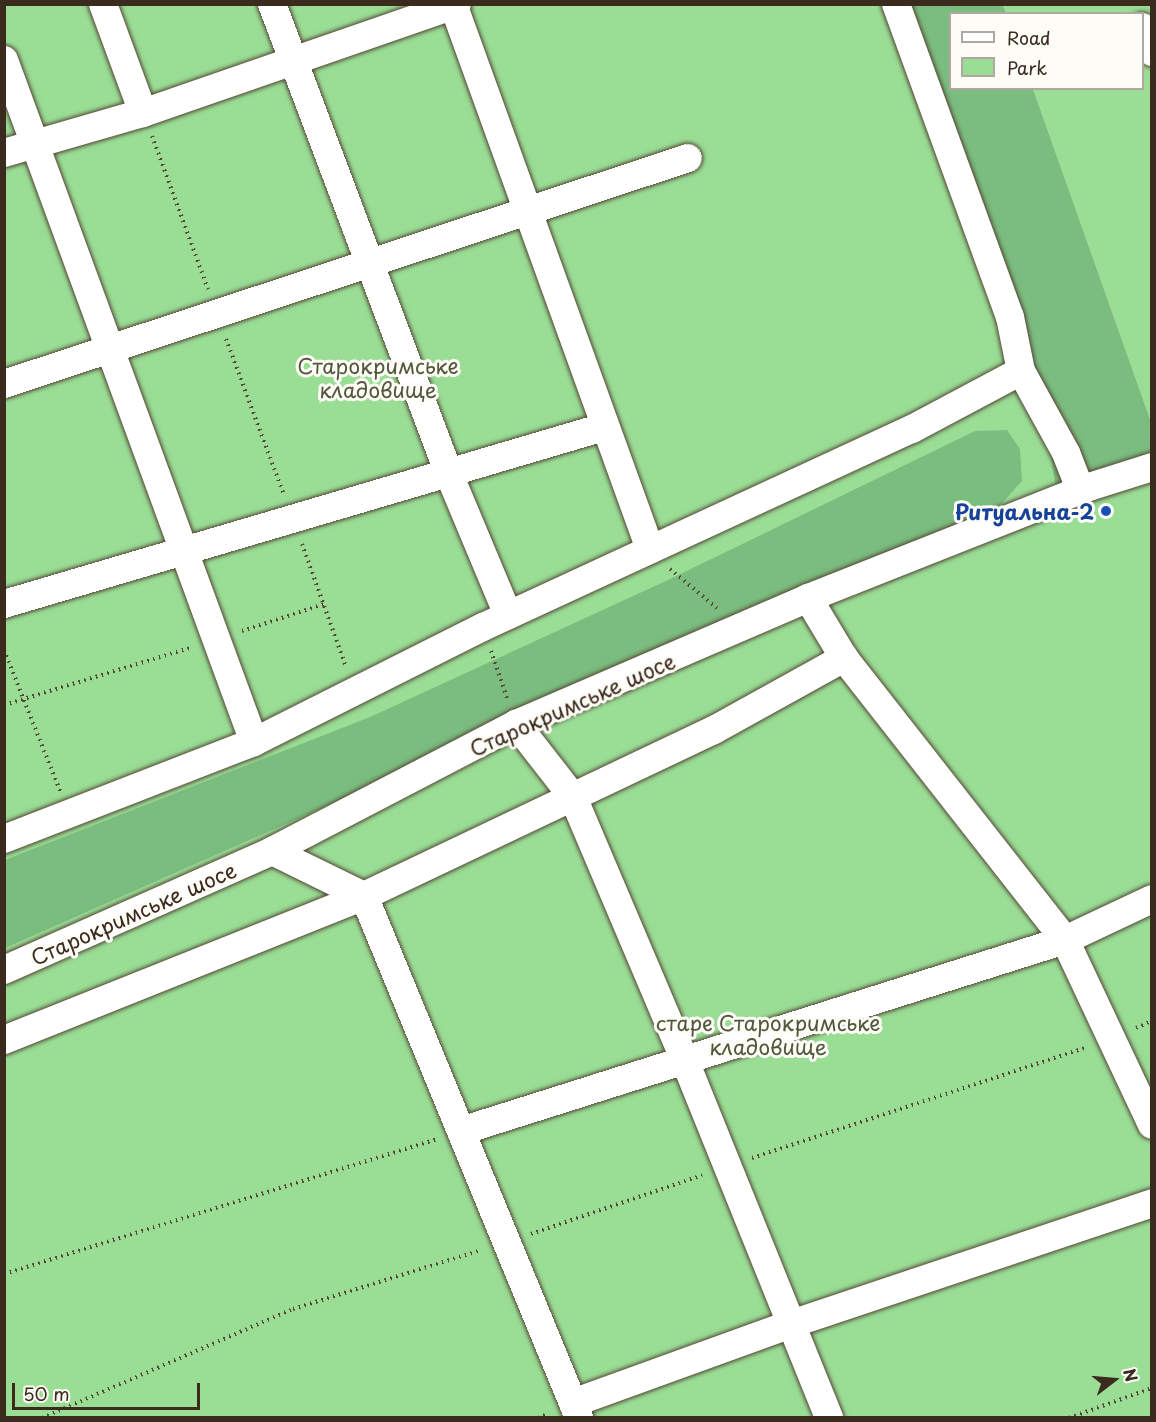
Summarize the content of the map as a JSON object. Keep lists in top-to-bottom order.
{
  "streets": {
    "street": ["Старокримське шосе"]
  },
  "parks": ["Старокримське кладовище", "старе Старокримське кладовище"],
  "places": ["Ритуальна-2"],
  "legend": ["Road", "Park"],
  "scale_bar": "50 m",
  "north": "right"
}
